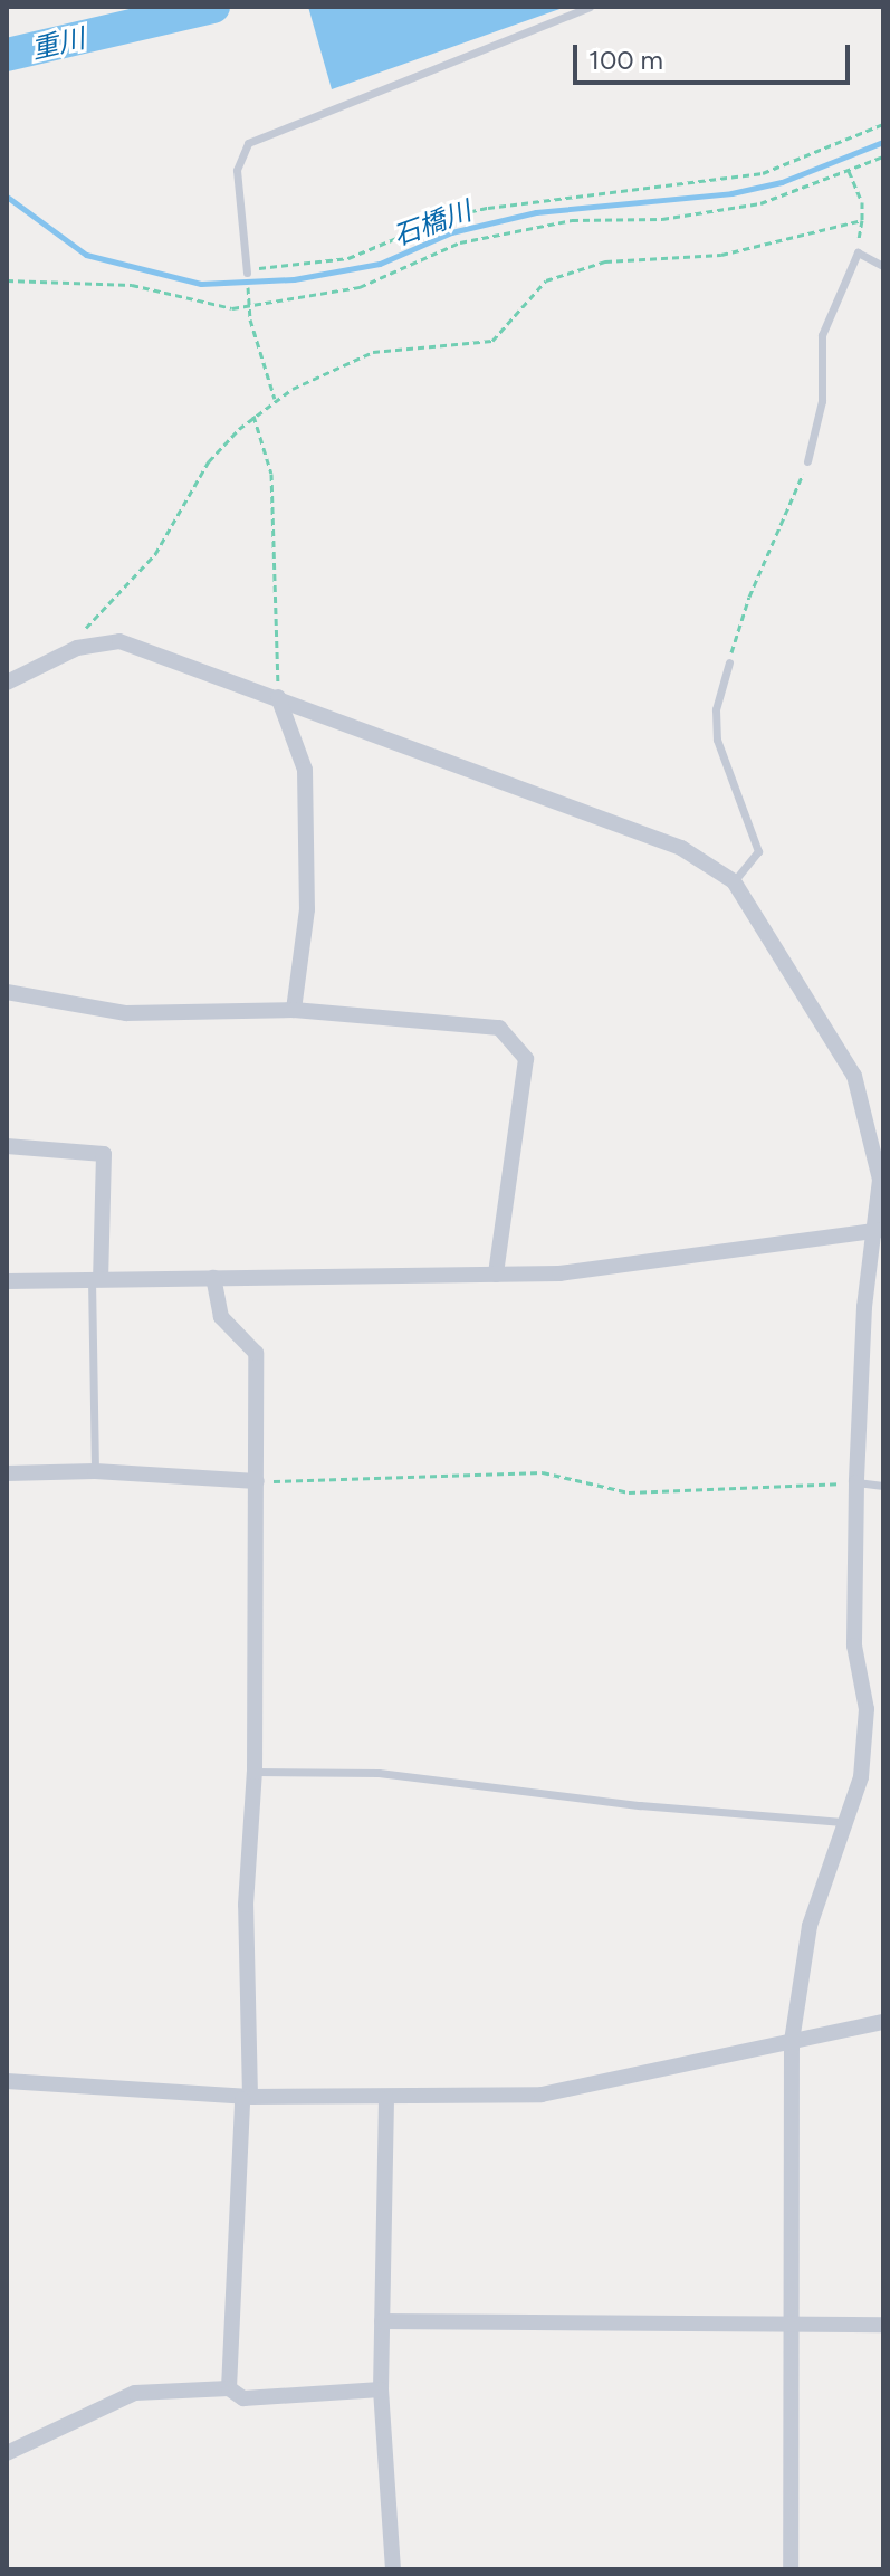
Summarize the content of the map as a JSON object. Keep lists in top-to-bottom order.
{
  "water": ["重川", "石橋川"],
  "scale_bar": "100 m"
}
